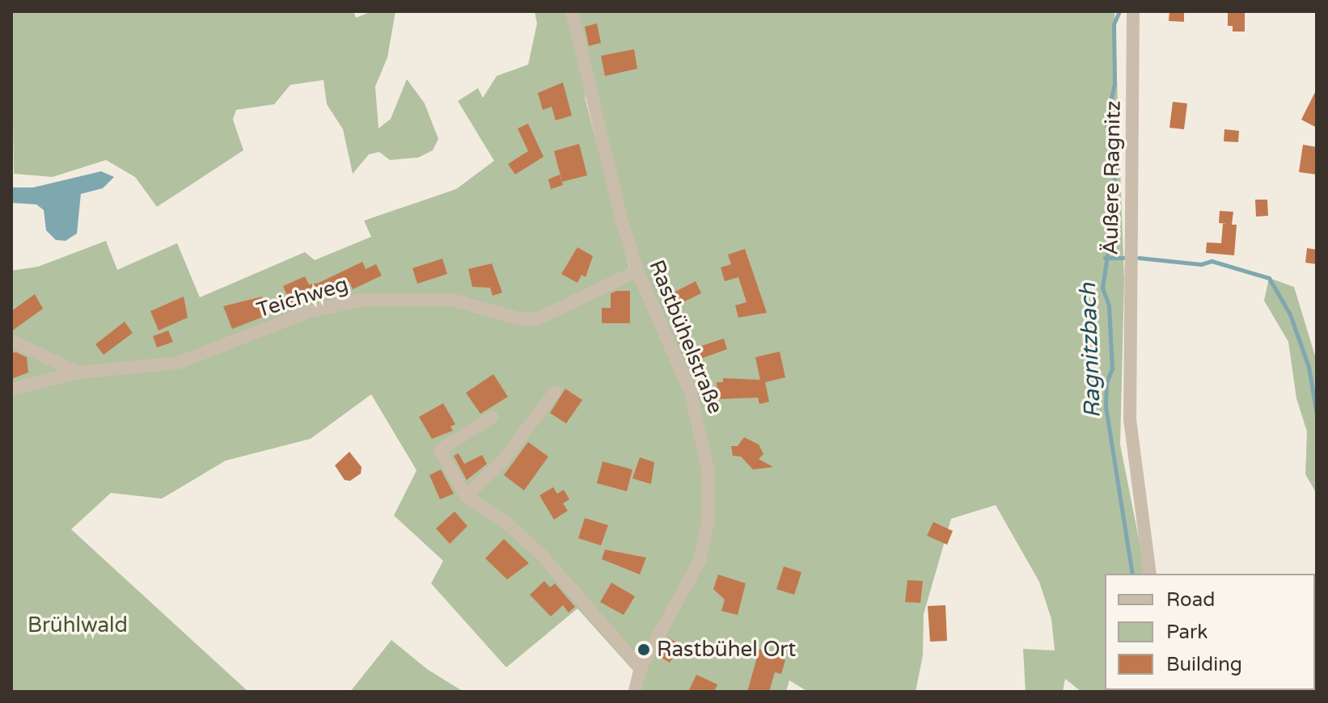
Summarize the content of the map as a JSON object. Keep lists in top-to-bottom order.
{
  "streets": {
    "street": ["Äußere Ragnitz", "Teichweg", "Rastbühelstraße"]
  },
  "crossings": [
    ["Teichweg", "Rastbühelstraße"]
  ],
  "water": ["Ragnitzbach"],
  "parks": ["Brühlwald"],
  "places": ["Rastbühel Ort"],
  "legend": ["Road", "Park", "Building"]
}
